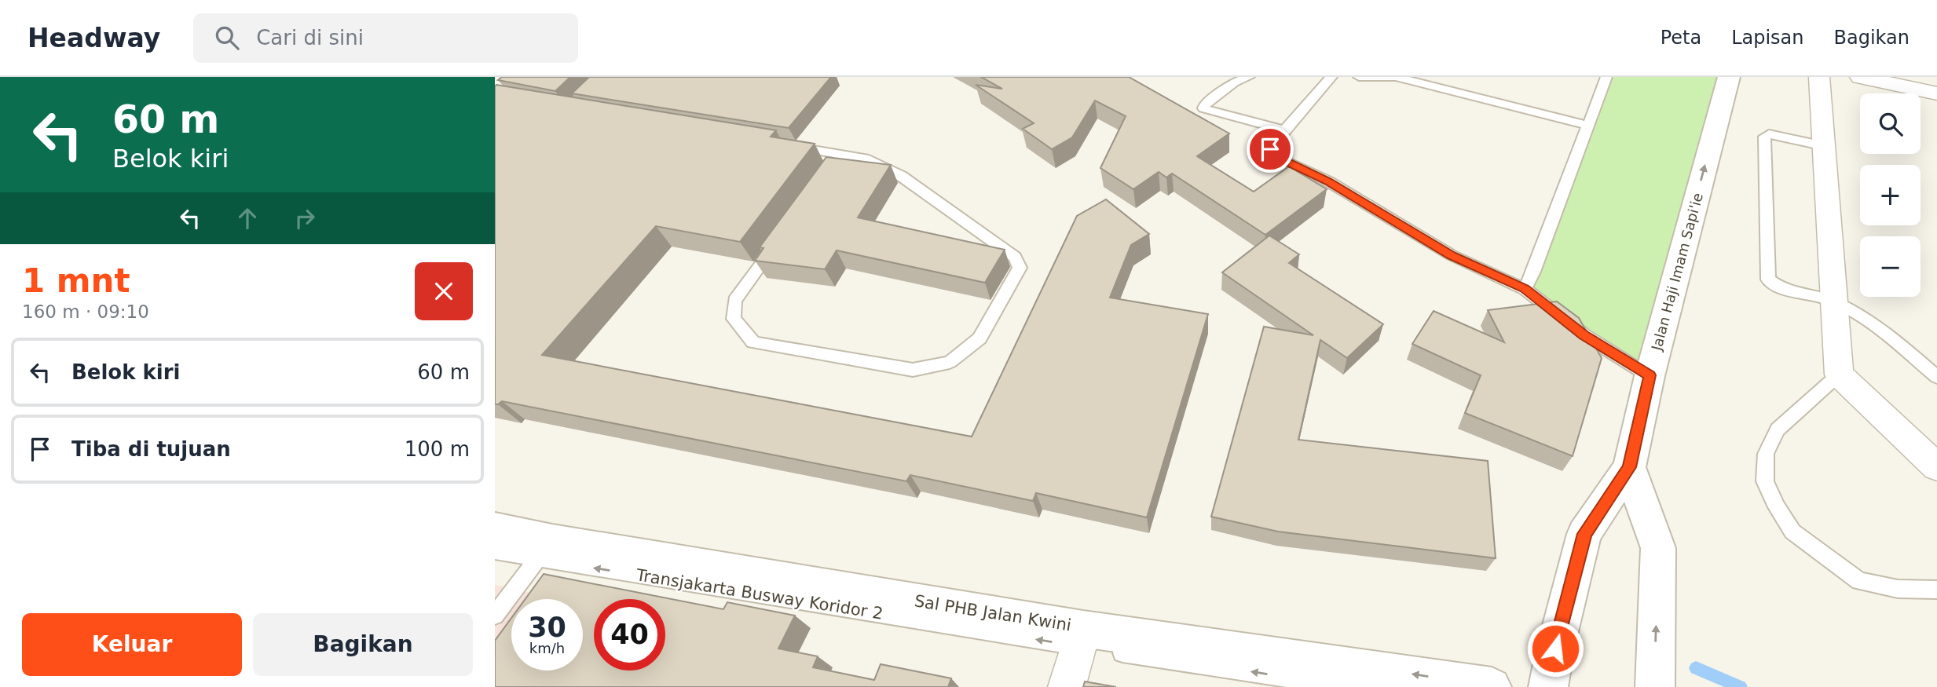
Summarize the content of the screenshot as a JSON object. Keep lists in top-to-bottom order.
{
  "streets": {
    "street": ["Jalan Haji Imam Sapi'ie", "Sal PHB Jalan Kwini"]
  },
  "one_way": ["Sal PHB Jalan Kwini"],
  "page": {
    "header": "Headway",
    "search": "Cari di sini",
    "nav": ["Peta", "Lapisan", "Bagikan"],
    "turn": ["60 m", "Belok kiri"],
    "map_buttons": ["+", "−"],
    "heading": ["1 mnt", "160 m · 09:10"],
    "list": [
      {
        "name": "Belok kiri",
        "value": "60 m"
      },
      {
        "name": "Tiba di tujuan",
        "value": "100 m"
      }
    ],
    "speed": "30 km/h",
    "limit": "40",
    "buttons": ["Keluar", "Bagikan"]
  }
}
